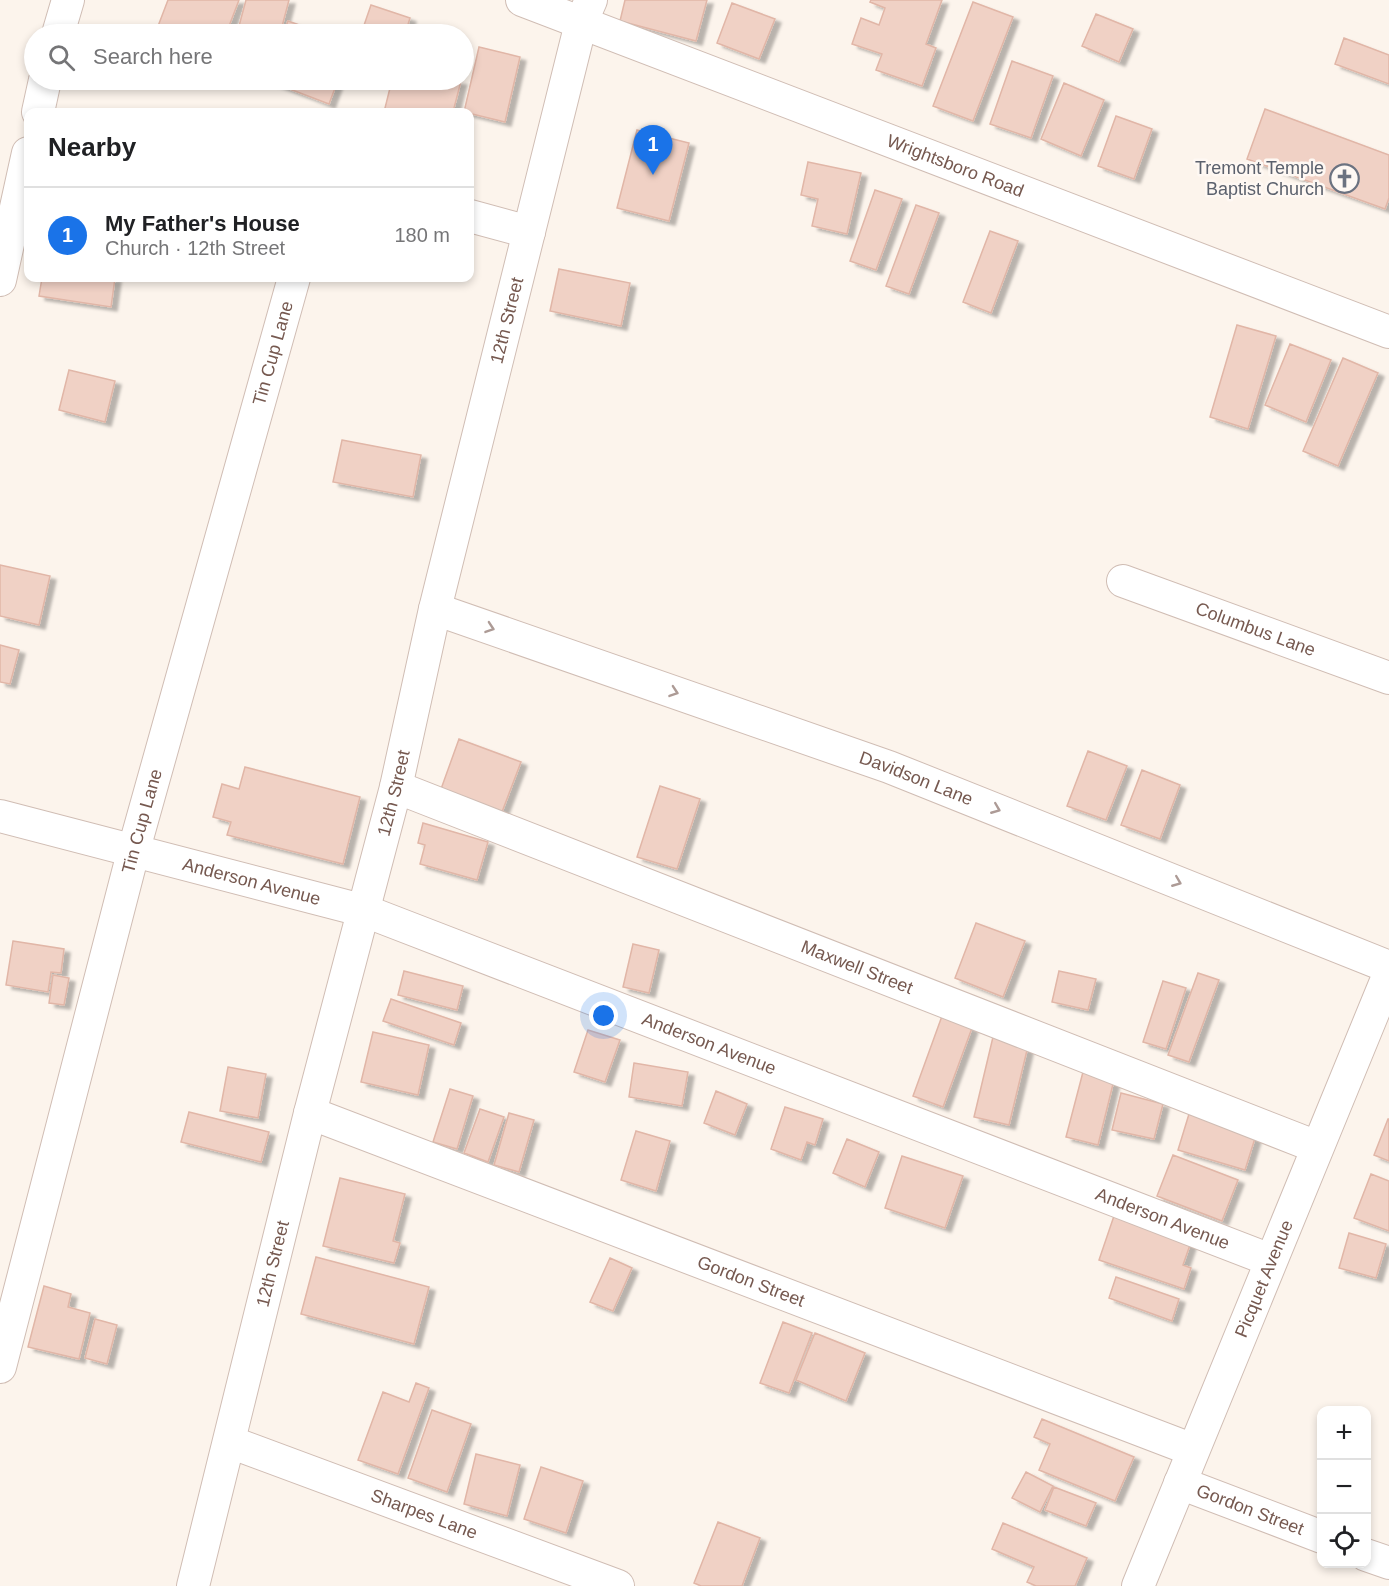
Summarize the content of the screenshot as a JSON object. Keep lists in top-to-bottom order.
{
  "streets": {
    "street": [
      "Wrightsboro Road",
      "12th Street",
      "Tin Cup Lane",
      "Columbus Lane",
      "Davidson Lane",
      "Anderson Avenue",
      "Maxwell Street",
      "Picquet Avenue",
      "Gordon Street",
      "Sharpes Lane"
    ]
  },
  "crossings": [
    ["Wrightsboro Road", "12th Street"],
    ["12th Street", "Davidson Lane"],
    ["12th Street", "Anderson Avenue"],
    ["12th Street", "Maxwell Street"],
    ["12th Street", "Gordon Street"],
    ["12th Street", "Sharpes Lane"],
    ["Tin Cup Lane", "Anderson Avenue"],
    ["Anderson Avenue", "Picquet Avenue"],
    ["Maxwell Street", "Picquet Avenue"],
    ["Picquet Avenue", "Gordon Street"]
  ],
  "one_way": ["Davidson Lane"],
  "places": {
    "church": ["Tremont Temple Baptist Church"]
  },
  "page": {
    "search": "Search here",
    "heading": "Nearby",
    "pins": "1",
    "list": [
      {
        "mark": "1",
        "name": "My Father's House",
        "note": "Church · 12th Street",
        "value": "180 m"
      }
    ],
    "map_buttons": ["+", "−"]
  }
}
